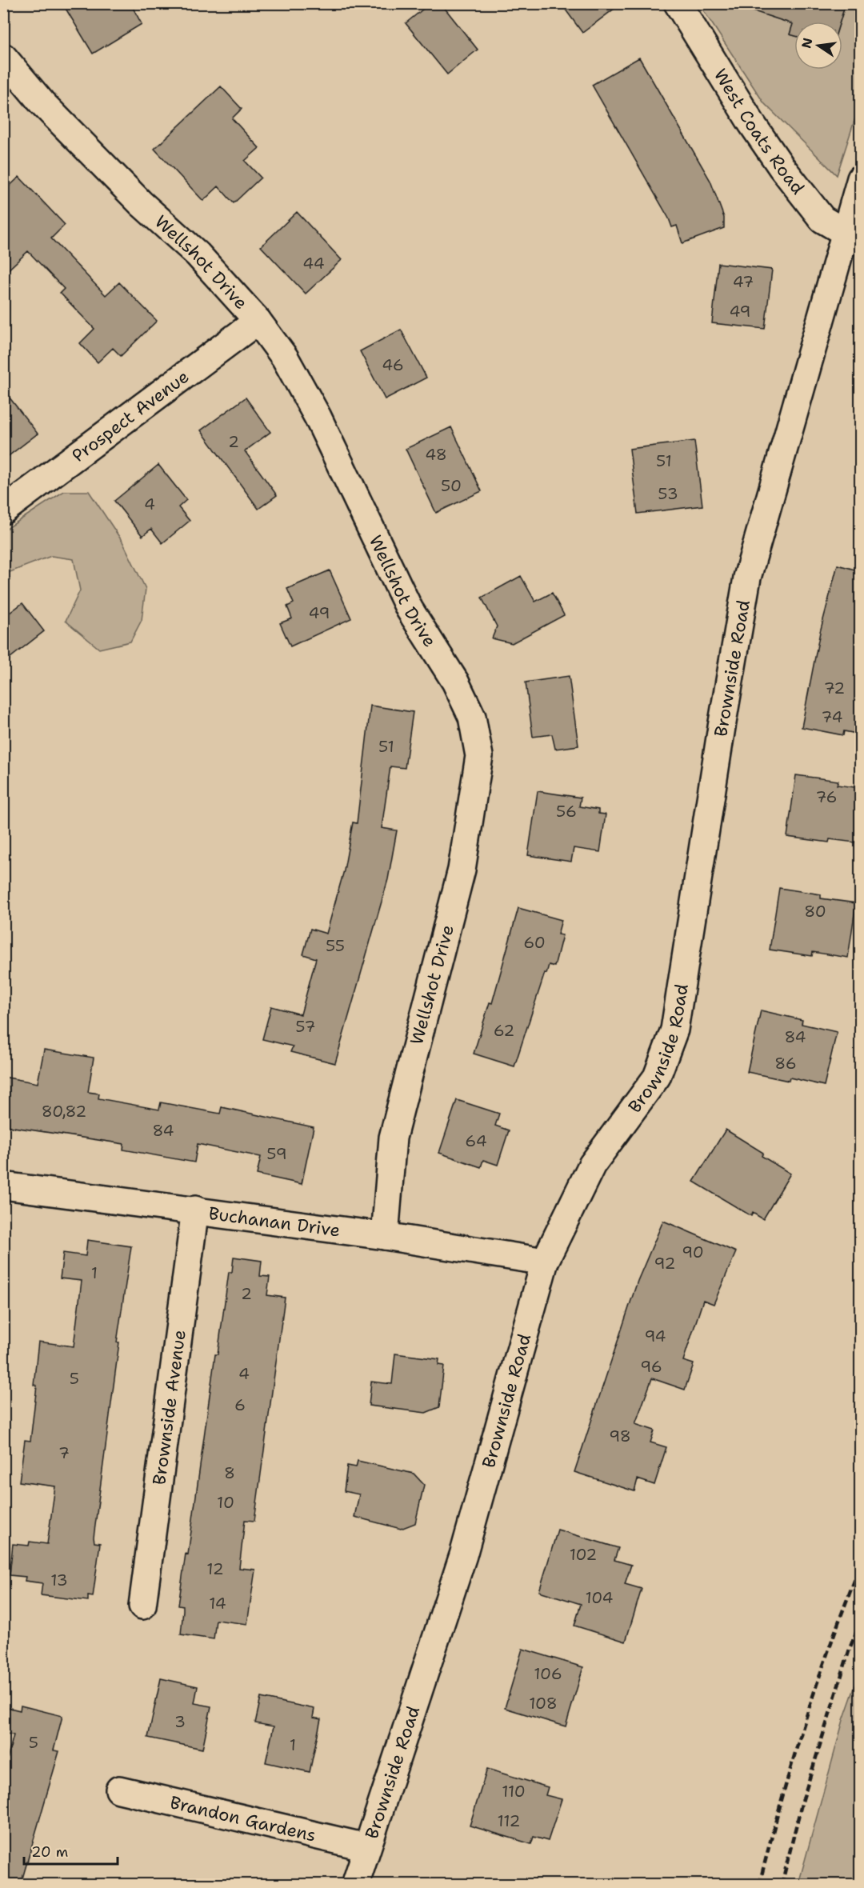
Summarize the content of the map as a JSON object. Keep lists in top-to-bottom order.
{
  "streets": {
    "street": [
      "West Coats Road",
      "Wellshot Drive",
      "Prospect Avenue",
      "Brownside Road",
      "Buchanan Drive",
      "Brownside Avenue",
      "Brandon Gardens"
    ]
  },
  "crossings": [
    ["West Coats Road", "Brownside Road"],
    ["Wellshot Drive", "Prospect Avenue"],
    ["Wellshot Drive", "Buchanan Drive"],
    ["Brownside Road", "Buchanan Drive"],
    ["Brownside Road", "Brandon Gardens"],
    ["Buchanan Drive", "Brownside Avenue"]
  ],
  "house_numbers": [
    "44",
    "47",
    "49",
    "46",
    "2",
    "48",
    "51",
    "50",
    "53",
    "4",
    "49",
    "72",
    "74",
    "51",
    "76",
    "56",
    "80",
    "60",
    "55",
    "57",
    "62",
    "84",
    "86",
    "80,82",
    "84",
    "64",
    "59",
    "90",
    "92",
    "1",
    "2",
    "94",
    "96",
    "4",
    "5",
    "6",
    "98",
    "7",
    "8",
    "10",
    "102",
    "12",
    "13",
    "104",
    "14",
    "106",
    "108",
    "3",
    "5",
    "1",
    "110",
    "112"
  ],
  "scale_bar": "20 m",
  "north": "left"
}
